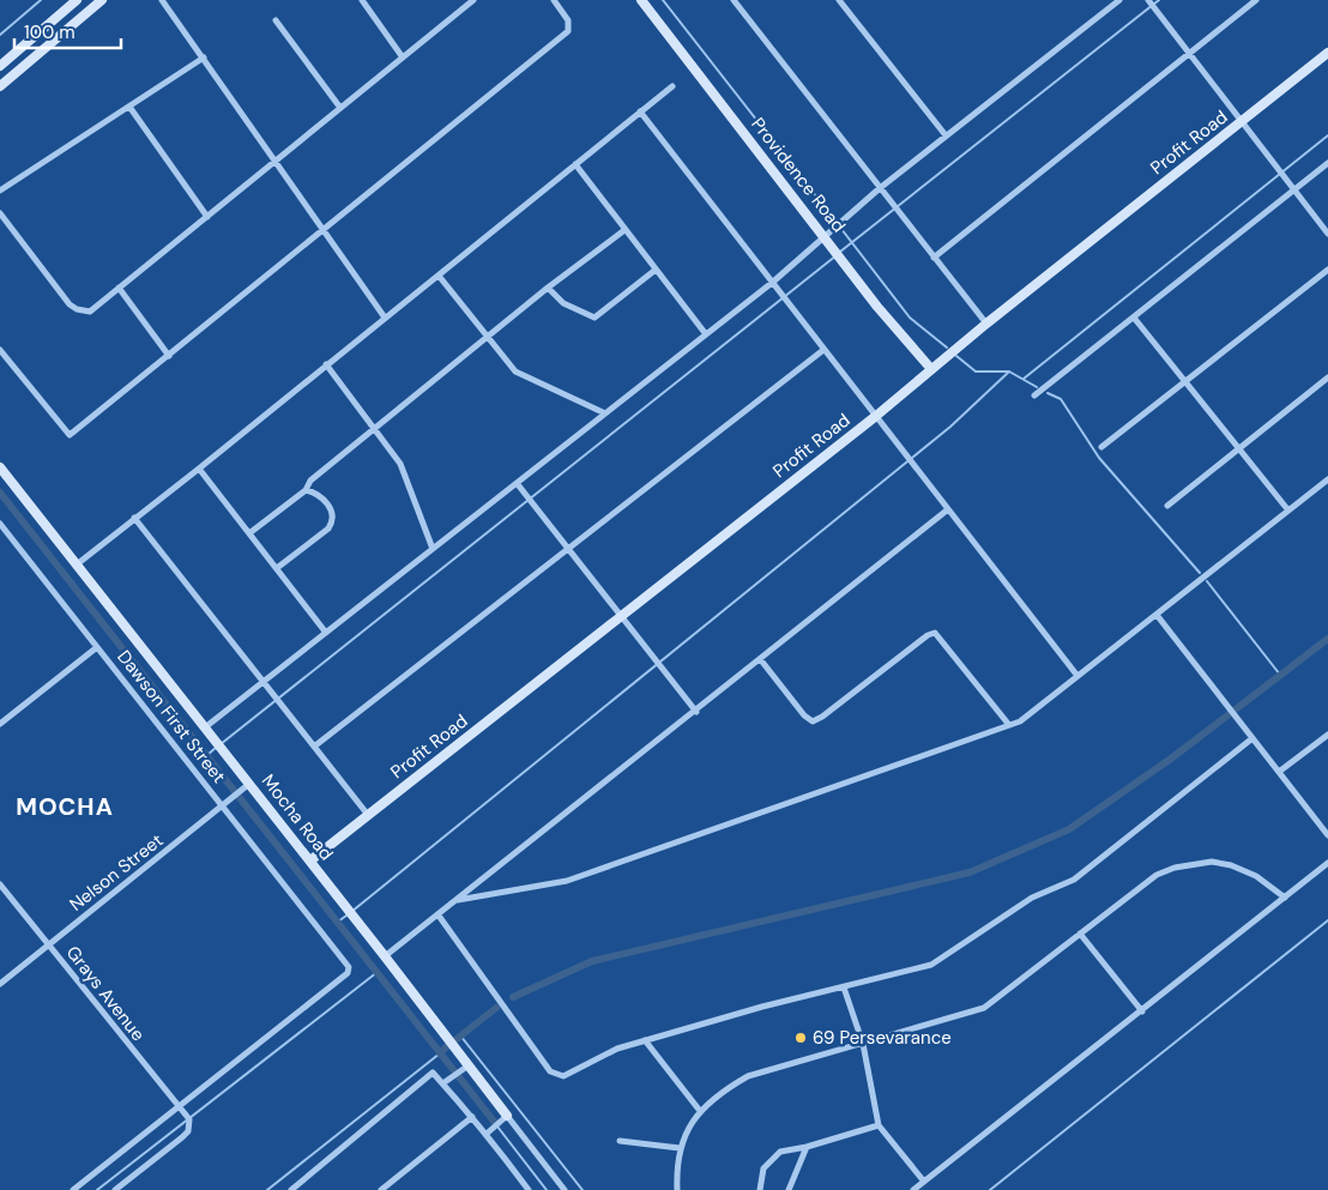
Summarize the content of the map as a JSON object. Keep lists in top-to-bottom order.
{
  "streets": {
    "street": [
      "Profit Road",
      "Providence Road",
      "Dawson First Street",
      "Mocha Road",
      "Nelson Street",
      "Grays Avenue"
    ]
  },
  "crossings": [
    ["Profit Road", "Providence Road"],
    ["Profit Road", "Mocha Road"],
    ["Dawson First Street", "Nelson Street"],
    ["Dawson First Street", "Grays Avenue"],
    ["Mocha Road", "Nelson Street"],
    ["Nelson Street", "Grays Avenue"]
  ],
  "districts": ["MOCHA"],
  "places": ["69 Persevarance"],
  "scale_bar": "100 m"
}
